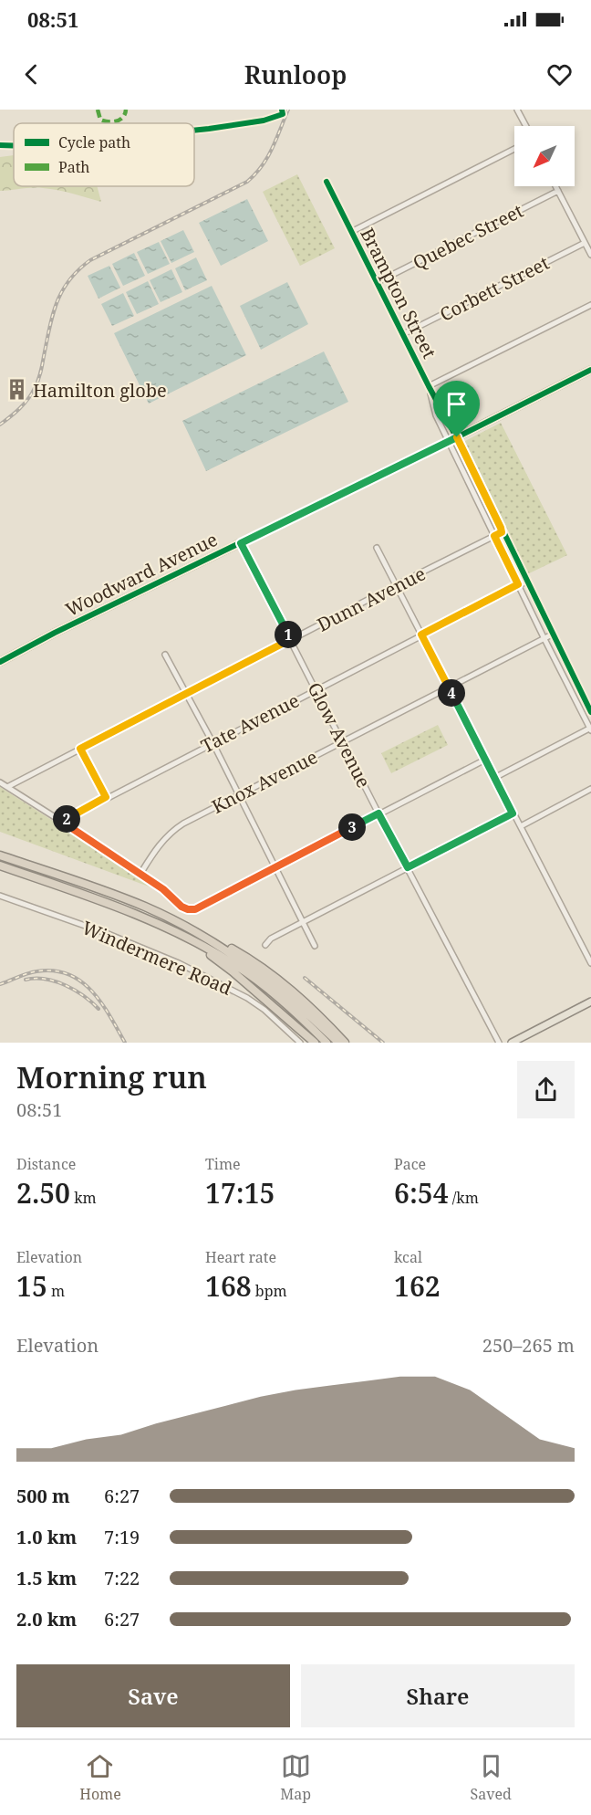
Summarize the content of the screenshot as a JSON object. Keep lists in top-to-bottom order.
{
  "streets": {
    "main road": ["Woodward Avenue"],
    "street": [
      "Quebec Street",
      "Corbett Street",
      "Brampton Street",
      "Dunn Avenue",
      "Tate Avenue",
      "Glow Avenue",
      "Knox Avenue",
      "Windermere Road"
    ]
  },
  "crossings": [
    ["Quebec Street", "Brampton Street"],
    ["Corbett Street", "Brampton Street"],
    ["Brampton Street", "Woodward Avenue"],
    ["Brampton Street", "Dunn Avenue"],
    ["Brampton Street", "Tate Avenue"],
    ["Brampton Street", "Knox Avenue"],
    ["Woodward Avenue", "Glow Avenue"],
    ["Dunn Avenue", "Glow Avenue"],
    ["Tate Avenue", "Glow Avenue"],
    ["Glow Avenue", "Knox Avenue"]
  ],
  "places": {
    "building": ["Hamilton globe"]
  },
  "legend": ["Cycle path", "Path"],
  "north": "bottom left",
  "page": {
    "status": "08:51",
    "header": "Runloop",
    "pins": [
      "1",
      "4",
      "2",
      "3"
    ],
    "heading": ["Morning run", "08:51"],
    "stats": [
      ["Distance", "2.50 km"],
      ["Time", "17:15"],
      ["Pace", "6:54 /km"],
      ["Elevation", "15 m"],
      ["Heart rate", "168 bpm"],
      ["kcal", "162"]
    ],
    "chart": ["Elevation", "250–265 m"],
    "list": [
      {
        "name": "500 m",
        "note": "6:27"
      },
      {
        "name": "1.0 km",
        "note": "7:19"
      },
      {
        "name": "1.5 km",
        "note": "7:22"
      },
      {
        "name": "2.0 km",
        "note": "6:27"
      }
    ],
    "buttons": ["Save", "Share"],
    "tabs": ["Home", "Map", "Saved"]
  }
}
